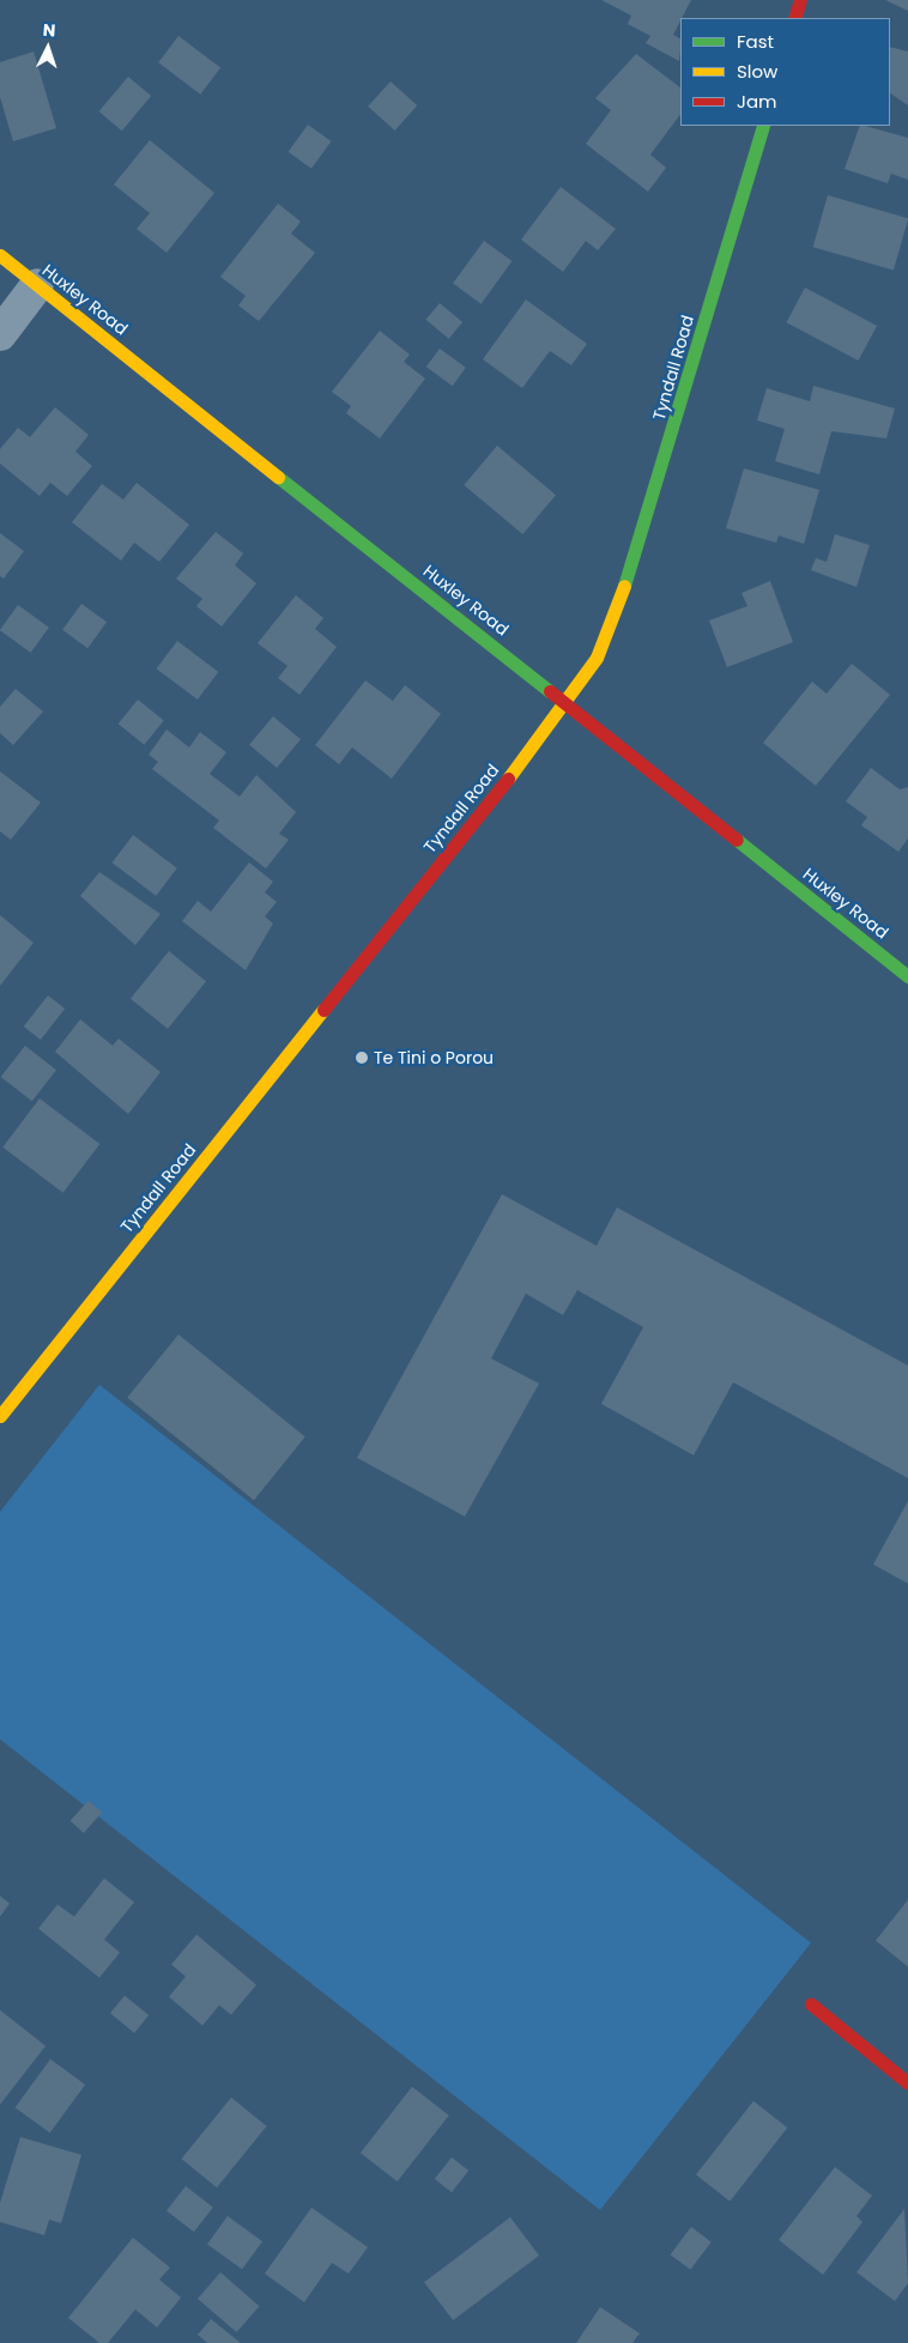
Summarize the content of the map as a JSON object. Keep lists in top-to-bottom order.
{
  "streets": {
    "street": ["Huxley Road", "Tyndall Road"]
  },
  "crossings": [
    ["Huxley Road", "Tyndall Road"]
  ],
  "places": ["Te Tini o Porou"],
  "legend": ["Fast", "Slow", "Jam"],
  "north": "top"
}
